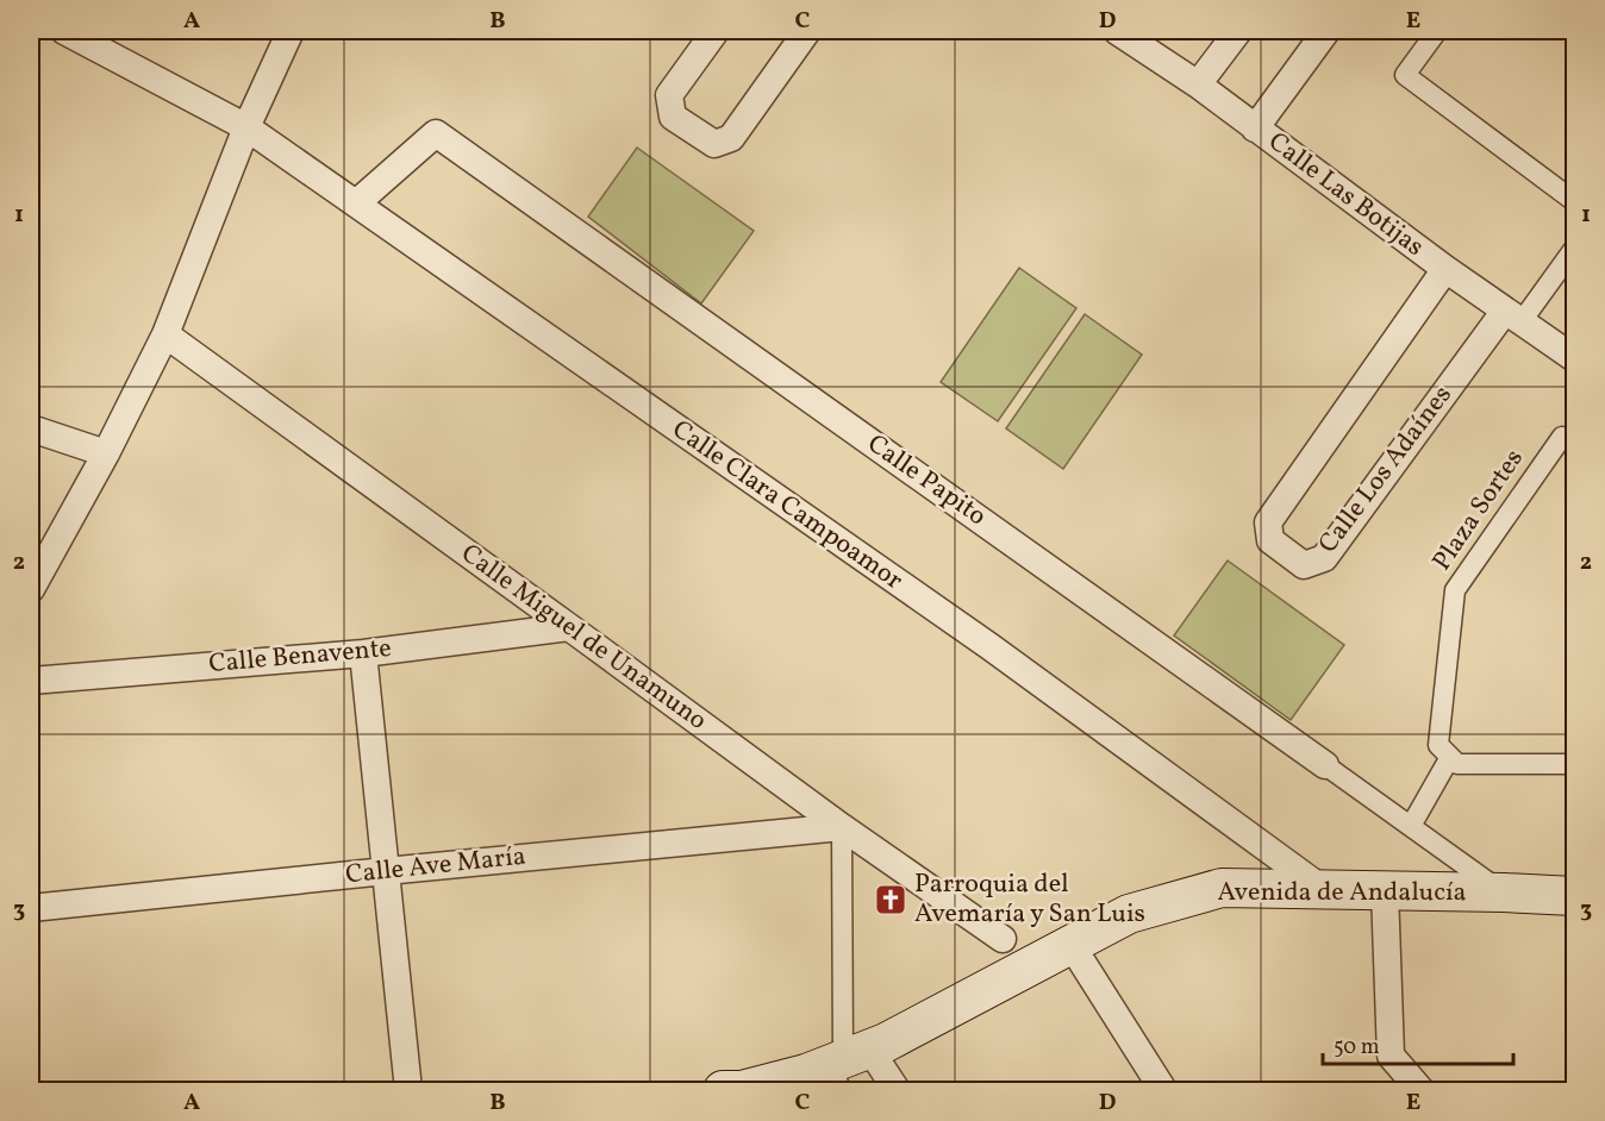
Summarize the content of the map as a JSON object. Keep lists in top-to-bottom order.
{
  "streets": {
    "main road": ["Avenida de Andalucía"],
    "street": [
      "Calle Las Botijas",
      "Calle Los Adaínes",
      "Calle Papito",
      "Calle Clara Campoamor",
      "Plaza Sortes",
      "Calle Miguel de Unamuno",
      "Calle Benavente",
      "Calle Ave María"
    ]
  },
  "crossings": [
    ["Calle Las Botijas", "Calle Los Adaínes"],
    ["Calle Papito", "Calle Clara Campoamor"],
    ["Calle Papito", "Avenida de Andalucía"],
    ["Calle Clara Campoamor", "Avenida de Andalucía"],
    ["Calle Miguel de Unamuno", "Calle Benavente"],
    ["Calle Miguel de Unamuno", "Calle Ave María"]
  ],
  "places": {
    "church": ["Parroquia del Avemaría y San Luis"]
  },
  "scale_bar": "50 m",
  "grid": {
    "columns": [
      "A",
      "B",
      "C",
      "D",
      "E"
    ],
    "rows": ["1", "2", "3"]
  }
}
